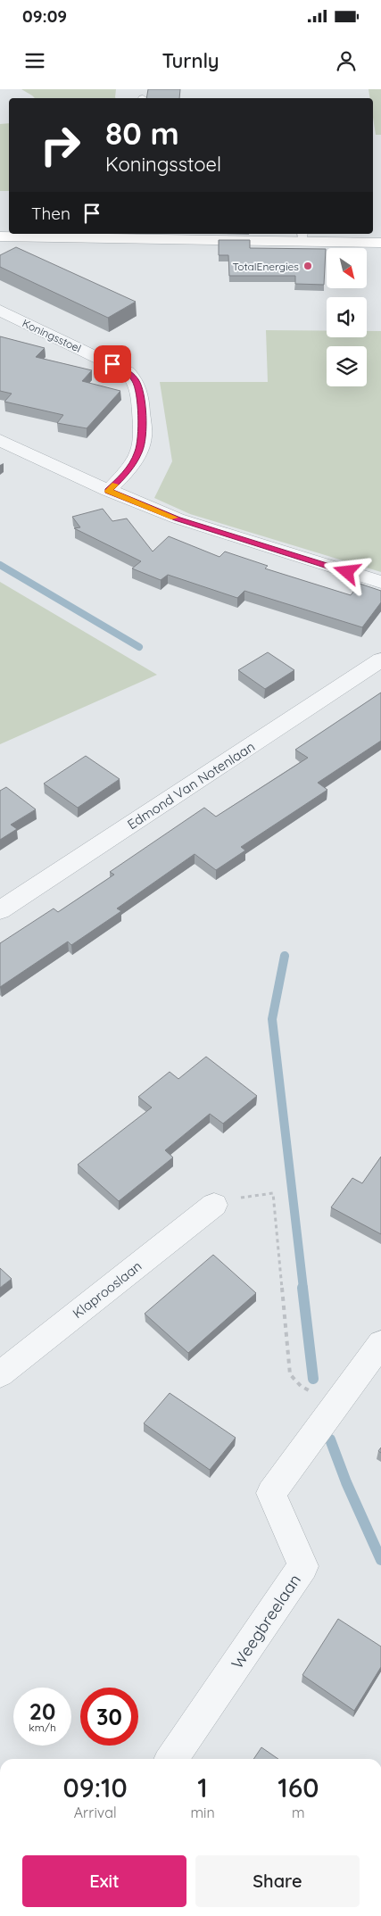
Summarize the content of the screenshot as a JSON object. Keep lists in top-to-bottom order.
{
  "streets": {
    "street": [
      "Koningsstoel",
      "Edmond Van Notenlaan",
      "Klaprooslaan",
      "Weegbreelaan"
    ]
  },
  "places": ["TotalEnergies"],
  "north": "bottom right",
  "page": {
    "status": "09:09",
    "header": "Turnly",
    "turn": ["80 m", "Koningsstoel"],
    "then": "Then",
    "speed": "20 km/h",
    "limit": "30",
    "eta": [
      "09:10",
      "Arrival",
      "1",
      "min",
      "160",
      "m"
    ],
    "buttons": ["Exit", "Share"]
  }
}
